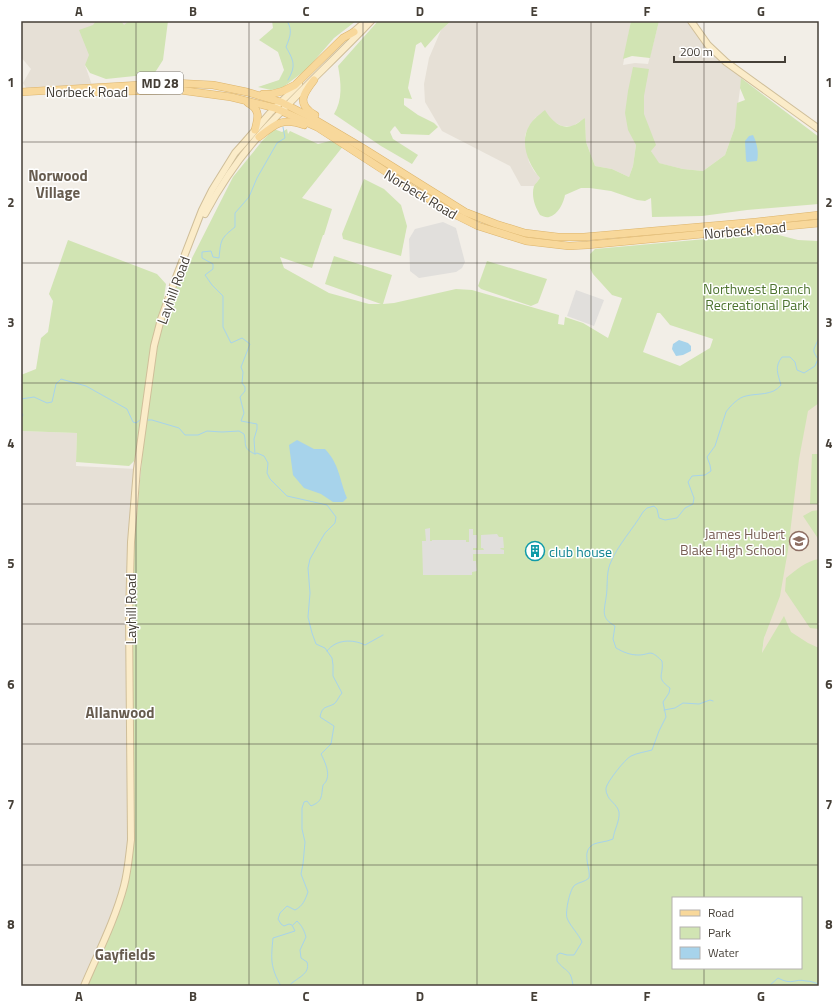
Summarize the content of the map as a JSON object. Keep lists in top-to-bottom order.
{
  "streets": {
    "main road": ["MD 28", "Norbeck Road", "Layhill Road"]
  },
  "crossings": [
    ["Norbeck Road", "Layhill Road"]
  ],
  "districts": ["Norwood Village", "Allanwood", "Gayfields"],
  "parks": ["Northwest Branch Recreational Park"],
  "places": {
    "school or university": ["James Hubert Blake High School"],
    "building": ["club house"]
  },
  "legend": ["Road", "Park", "Water"],
  "scale_bar": "200 m",
  "grid": {
    "columns": [
      "A",
      "B",
      "C",
      "D",
      "E",
      "F",
      "G"
    ],
    "rows": [
      "1",
      "2",
      "3",
      "4",
      "5",
      "6",
      "7",
      "8"
    ]
  }
}
